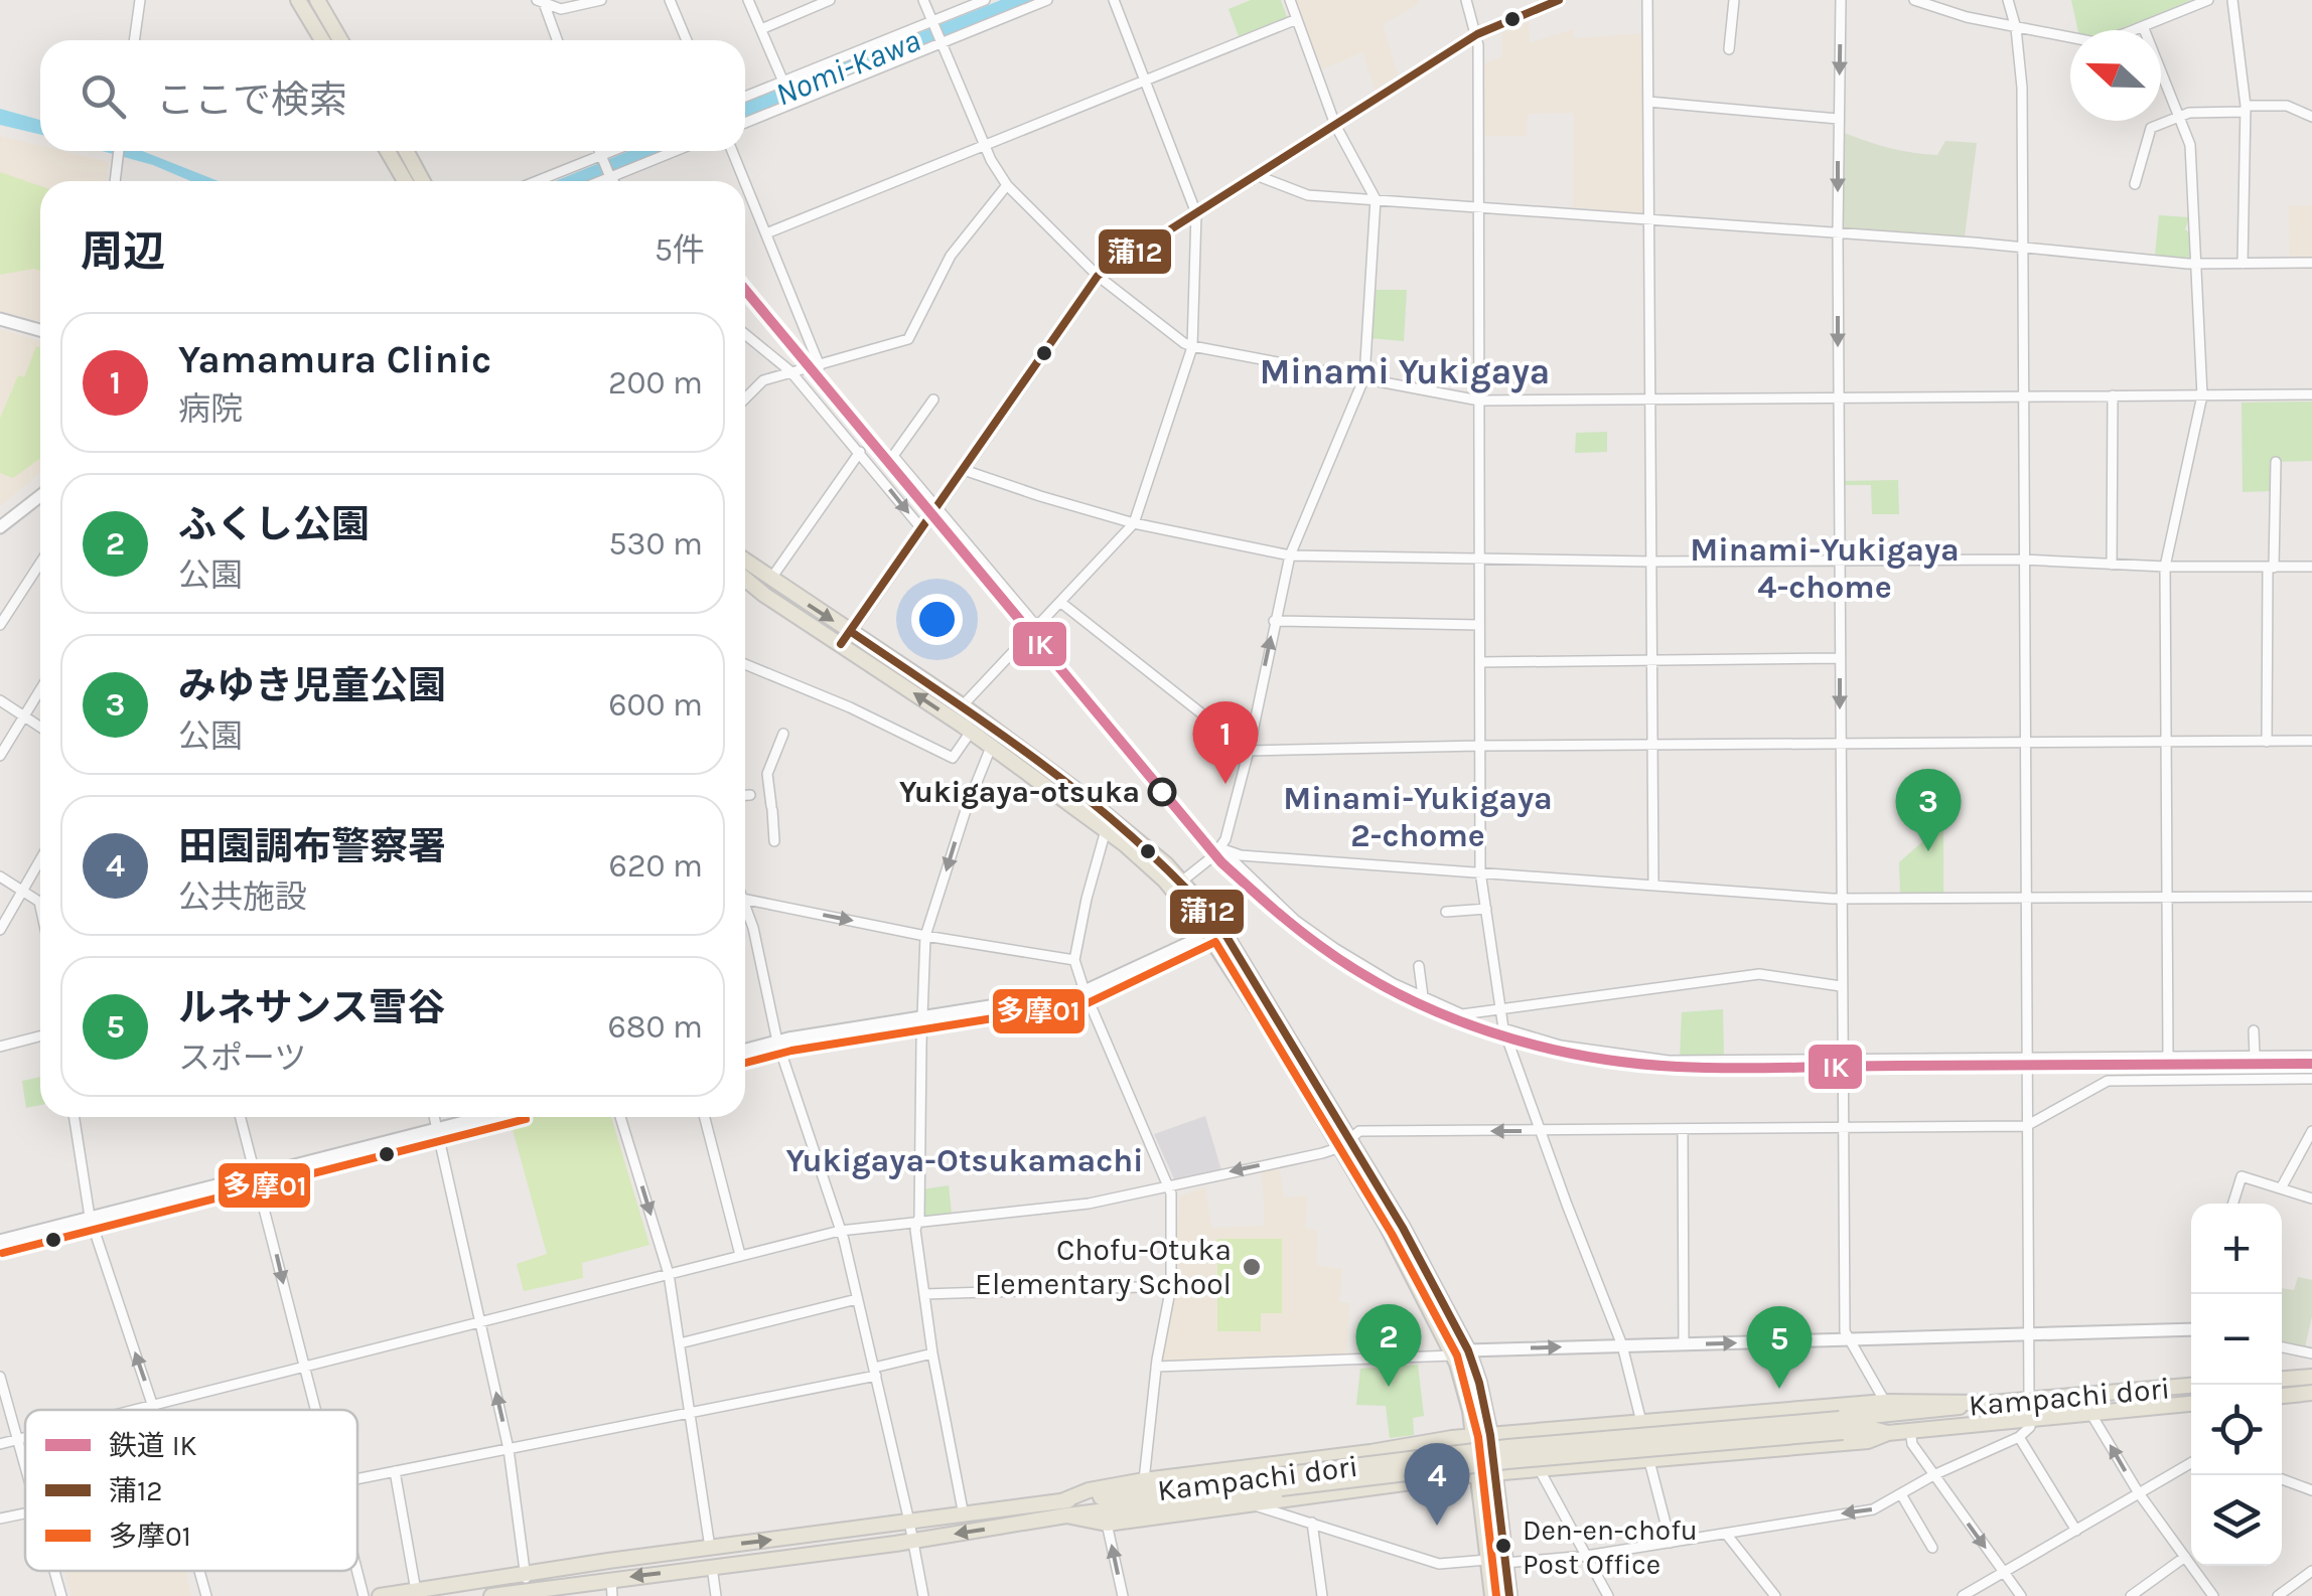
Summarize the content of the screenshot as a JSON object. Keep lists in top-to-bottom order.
{
  "streets": {
    "main road": ["Kampachi dori"]
  },
  "districts": [
    "Minami Yukigaya",
    "Minami-Yukigaya 4-chome",
    "Minami-Yukigaya 2-chome",
    "Yukigaya-Otsukamachi"
  ],
  "water": ["Nomi-Kawa"],
  "places": ["Yukigaya-otsuka", "Chofu-Otuka Elementary School", "Den-en-chofu Post Office"],
  "lines": ["transit line 蒲12", "rail line IK", "transit line 多摩01"],
  "legend": ["鉄道 IK", "蒲12", "多摩01"],
  "north": "left",
  "page": {
    "search": "ここで検索",
    "heading": ["周辺", "5件"],
    "list": [
      {
        "mark": "1",
        "name": "Yamamura Clinic",
        "note": "病院",
        "value": "200 m"
      },
      {
        "mark": "2",
        "name": "ふくし公園",
        "note": "公園",
        "value": "530 m"
      },
      {
        "mark": "3",
        "name": "みゆき児童公園",
        "note": "公園",
        "value": "600 m"
      },
      {
        "mark": "4",
        "name": "田園調布警察署",
        "note": "公共施設",
        "value": "620 m"
      },
      {
        "mark": "5",
        "name": "ルネサンス雪谷",
        "note": "スポーツ",
        "value": "680 m"
      }
    ],
    "pins": [
      "1",
      "3",
      "2",
      "5",
      "4"
    ],
    "map_buttons": ["+", "−"]
  }
}
